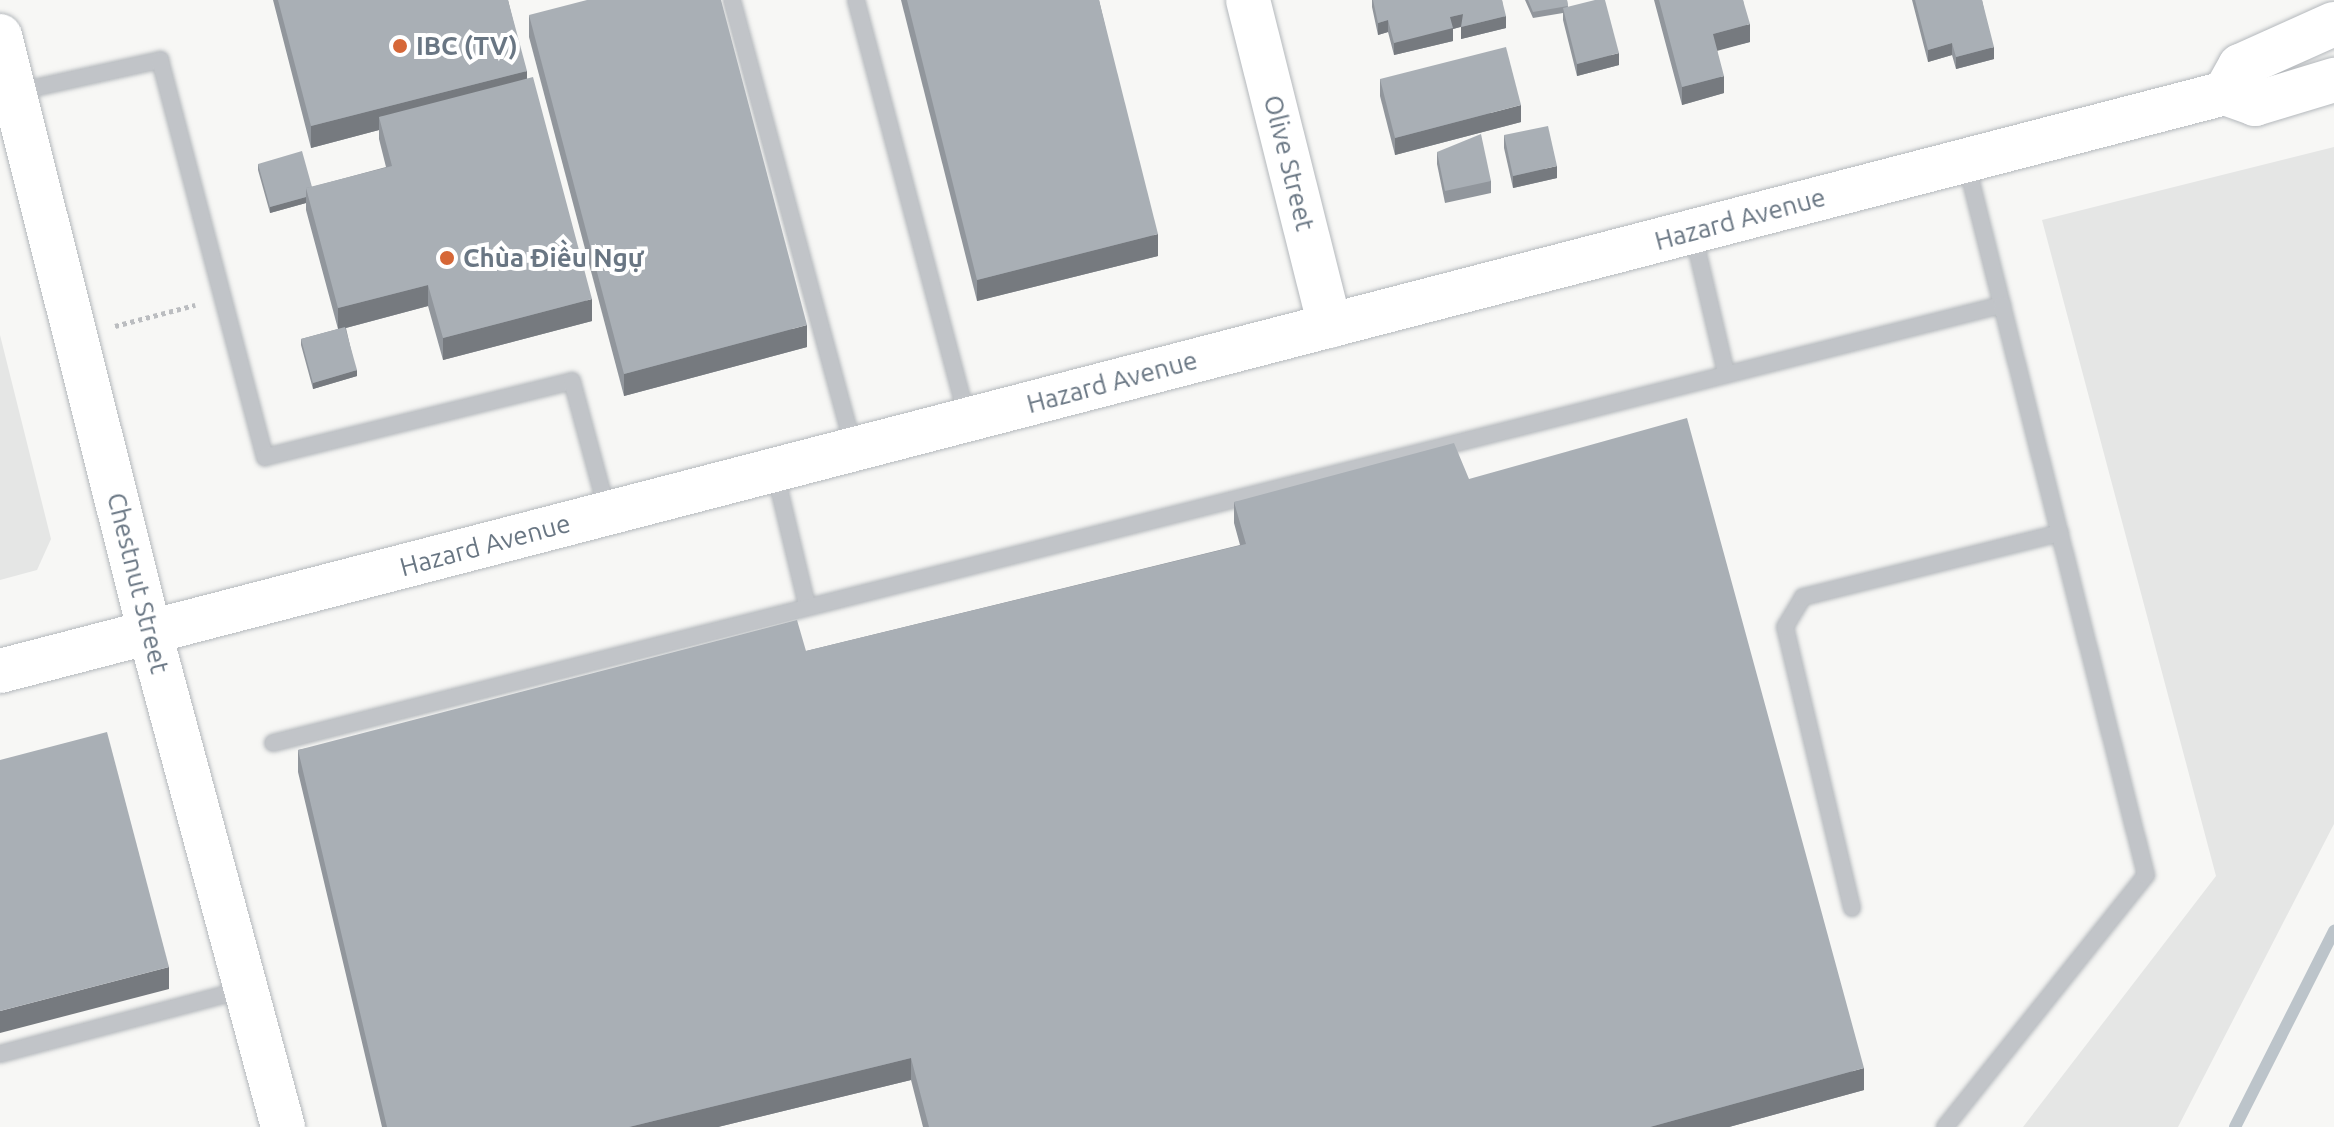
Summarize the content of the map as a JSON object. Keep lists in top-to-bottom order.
{
  "streets": {
    "street": ["Olive Street", "Hazard Avenue", "Chestnut Street"]
  },
  "crossings": [
    ["Olive Street", "Hazard Avenue"],
    ["Hazard Avenue", "Chestnut Street"]
  ],
  "places": ["IBC (TV)", "Chùa Điều Ngự"]
}
